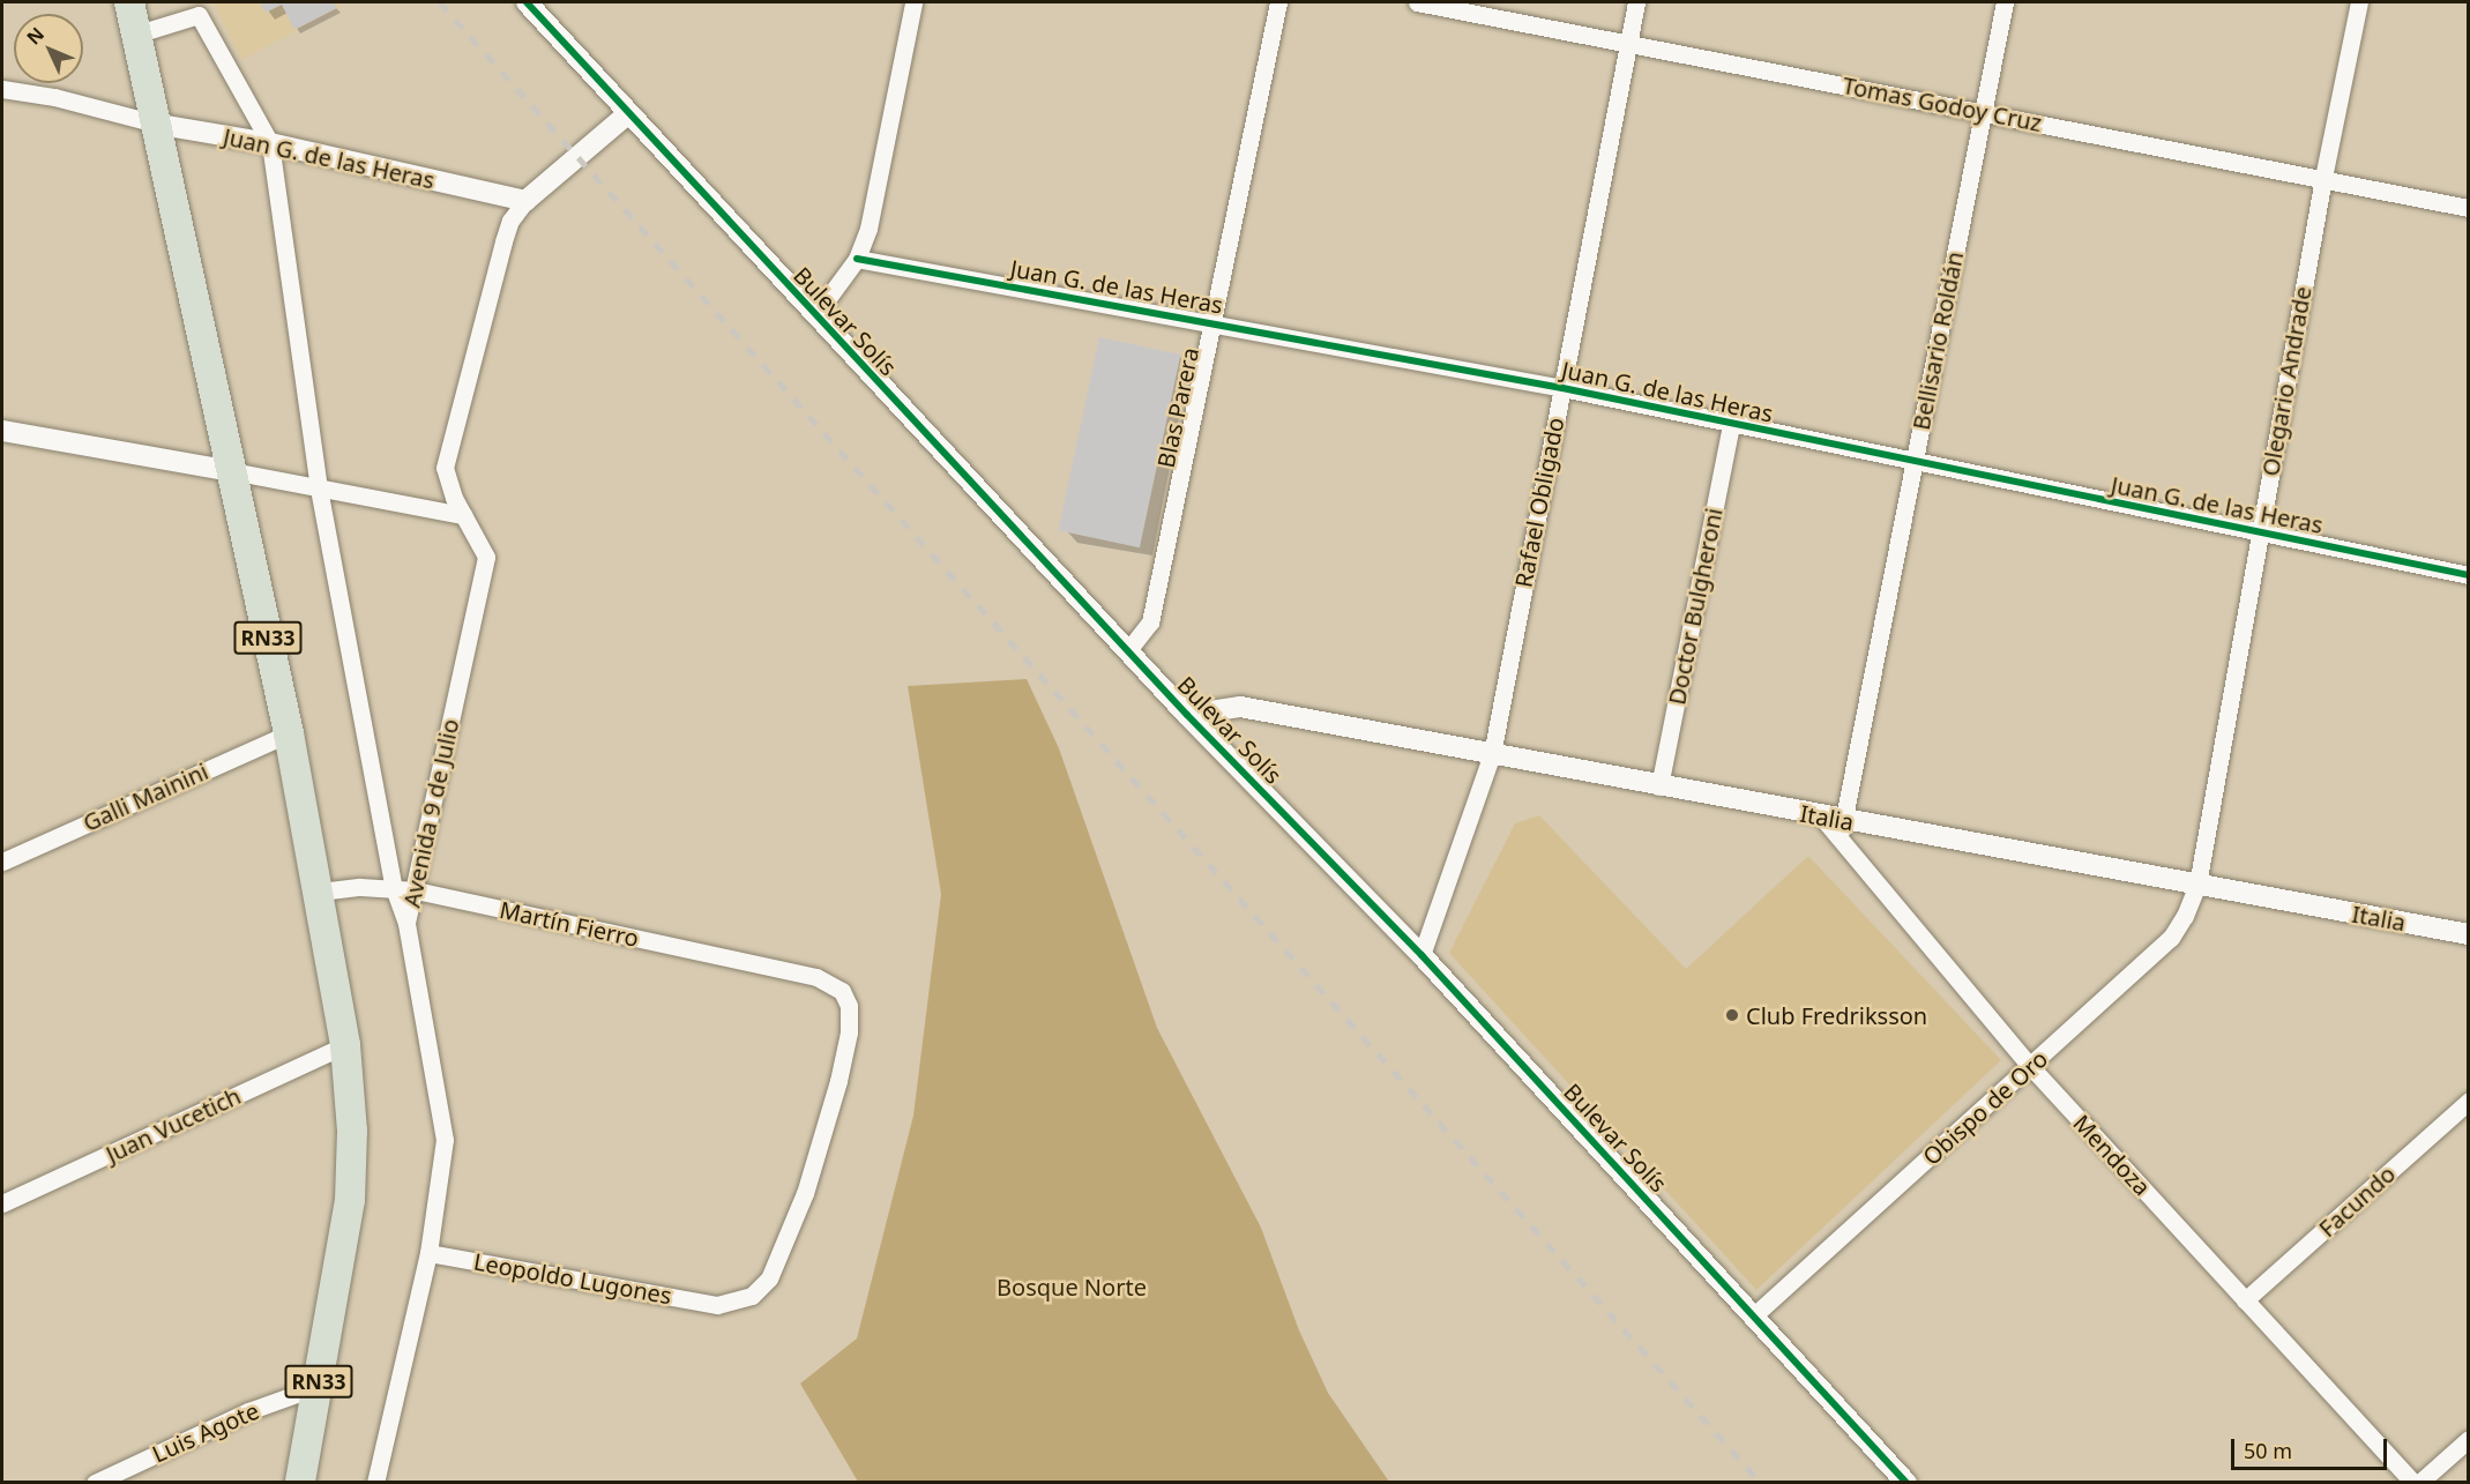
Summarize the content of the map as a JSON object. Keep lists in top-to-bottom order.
{
  "streets": {
    "highway": ["RN33"],
    "street": [
      "Tomas Godoy Cruz",
      "Juan G. de las Heras",
      "Bulevar Solís",
      "Bellisario Roldán",
      "Olegario Andrade",
      "Blas Parera",
      "Rafael Obligado",
      "Doctor Bulgheroni",
      "Galli Mainini",
      "Avenida 9 de Julio",
      "Italia",
      "Martín Fierro",
      "Obispo de Oro",
      "Juan Vucetich",
      "Mendoza",
      "Facundo",
      "Leopoldo Lugones",
      "Luis Agote"
    ]
  },
  "crossings": [
    ["Tomas Godoy Cruz", "Bellisario Roldán"],
    ["Tomas Godoy Cruz", "Olegario Andrade"],
    ["Tomas Godoy Cruz", "Rafael Obligado"],
    ["Juan G. de las Heras", "Bellisario Roldán"],
    ["Juan G. de las Heras", "Olegario Andrade"],
    ["Juan G. de las Heras", "Blas Parera"],
    ["Juan G. de las Heras", "Rafael Obligado"],
    ["Juan G. de las Heras", "Doctor Bulgheroni"],
    ["Juan G. de las Heras", "RN33"],
    ["Juan G. de las Heras", "Avenida 9 de Julio"],
    ["Bulevar Solís", "Blas Parera"],
    ["Bulevar Solís", "Rafael Obligado"],
    ["Bulevar Solís", "Italia"],
    ["Bulevar Solís", "Obispo de Oro"],
    ["Bellisario Roldán", "Italia"],
    ["Bellisario Roldán", "Mendoza"],
    ["Olegario Andrade", "Italia"],
    ["Olegario Andrade", "Obispo de Oro"],
    ["Rafael Obligado", "Italia"],
    ["Doctor Bulgheroni", "Italia"],
    ["RN33", "Galli Mainini"],
    ["RN33", "Martín Fierro"],
    ["RN33", "Juan Vucetich"],
    ["RN33", "Luis Agote"],
    ["Avenida 9 de Julio", "Martín Fierro"],
    ["Avenida 9 de Julio", "Leopoldo Lugones"],
    ["Italia", "Obispo de Oro"],
    ["Italia", "Mendoza"],
    ["Martín Fierro", "Leopoldo Lugones"],
    ["Obispo de Oro", "Mendoza"],
    ["Mendoza", "Facundo"]
  ],
  "parks": ["Bosque Norte"],
  "places": ["Club Fredriksson"],
  "scale_bar": "50 m",
  "north": "top left"
}
